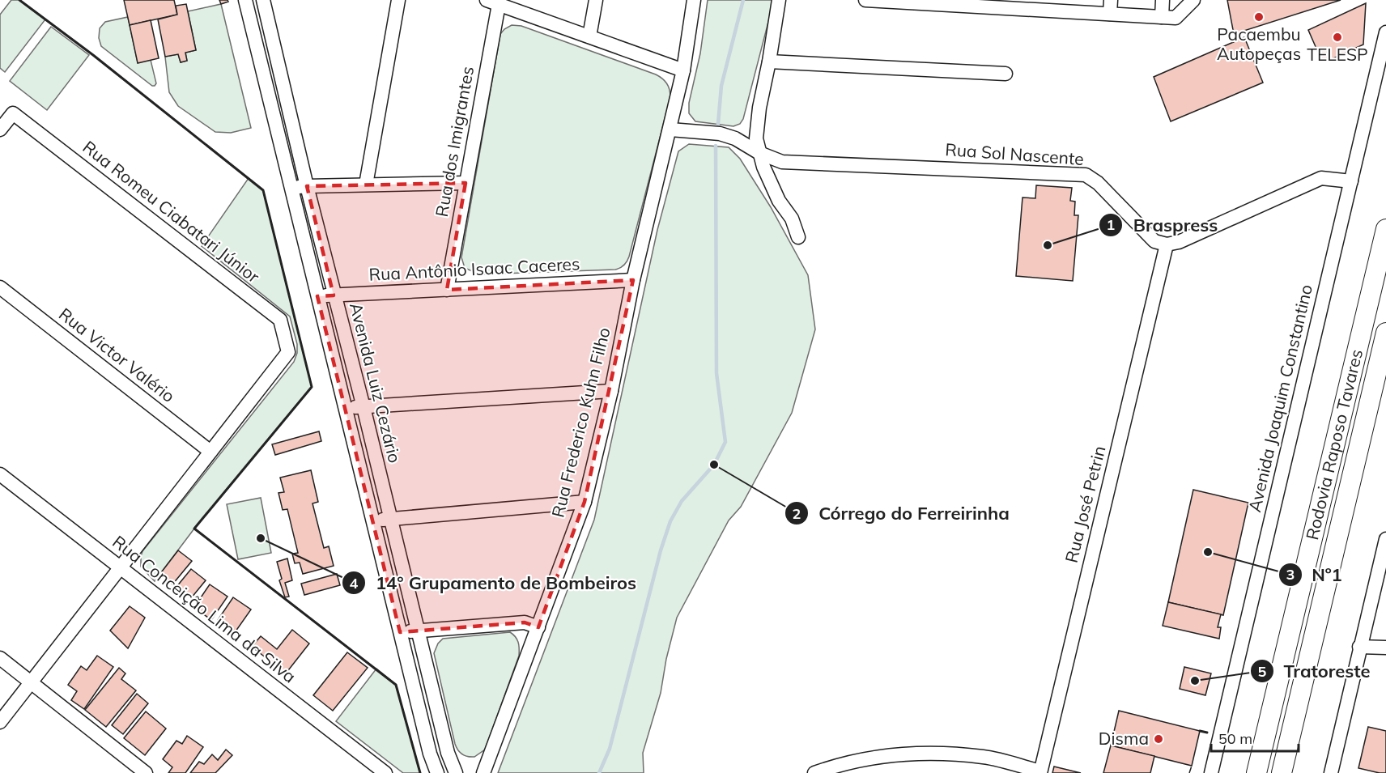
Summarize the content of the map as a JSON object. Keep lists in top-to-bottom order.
{
  "streets": {
    "highway": ["Rodovia Raposo Tavares"],
    "street": [
      "Rua dos Imigrantes",
      "Rua Sol Nascente",
      "Rua Romeu Ciabatari Júnior",
      "Rua Antônio Isaac Caceres",
      "Rua Victor Valério",
      "Avenida Luiz Cezário",
      "Avenida Joaquim Constantino",
      "Rua Frederico Kuhn Filho",
      "Rua José Petrin",
      "Rua Conceição Lima da Silva"
    ]
  },
  "crossings": [
    ["Rua dos Imigrantes", "Rua Antônio Isaac Caceres"],
    ["Rua Sol Nascente", "Rua Frederico Kuhn Filho"],
    ["Rua Sol Nascente", "Rua José Petrin"],
    ["Rua Romeu Ciabatari Júnior", "Rua Victor Valério"],
    ["Rua Antônio Isaac Caceres", "Avenida Luiz Cezário"],
    ["Rua Antônio Isaac Caceres", "Rua Frederico Kuhn Filho"]
  ],
  "places": [
    "Pacaembu Autopeças",
    "TELESP",
    "Braspress",
    "Córrego do Ferreirinha",
    "14° Grupamento de Bombeiros",
    "Nº1",
    "Tratoreste",
    "Disma"
  ],
  "scale_bar": "50 m"
}
